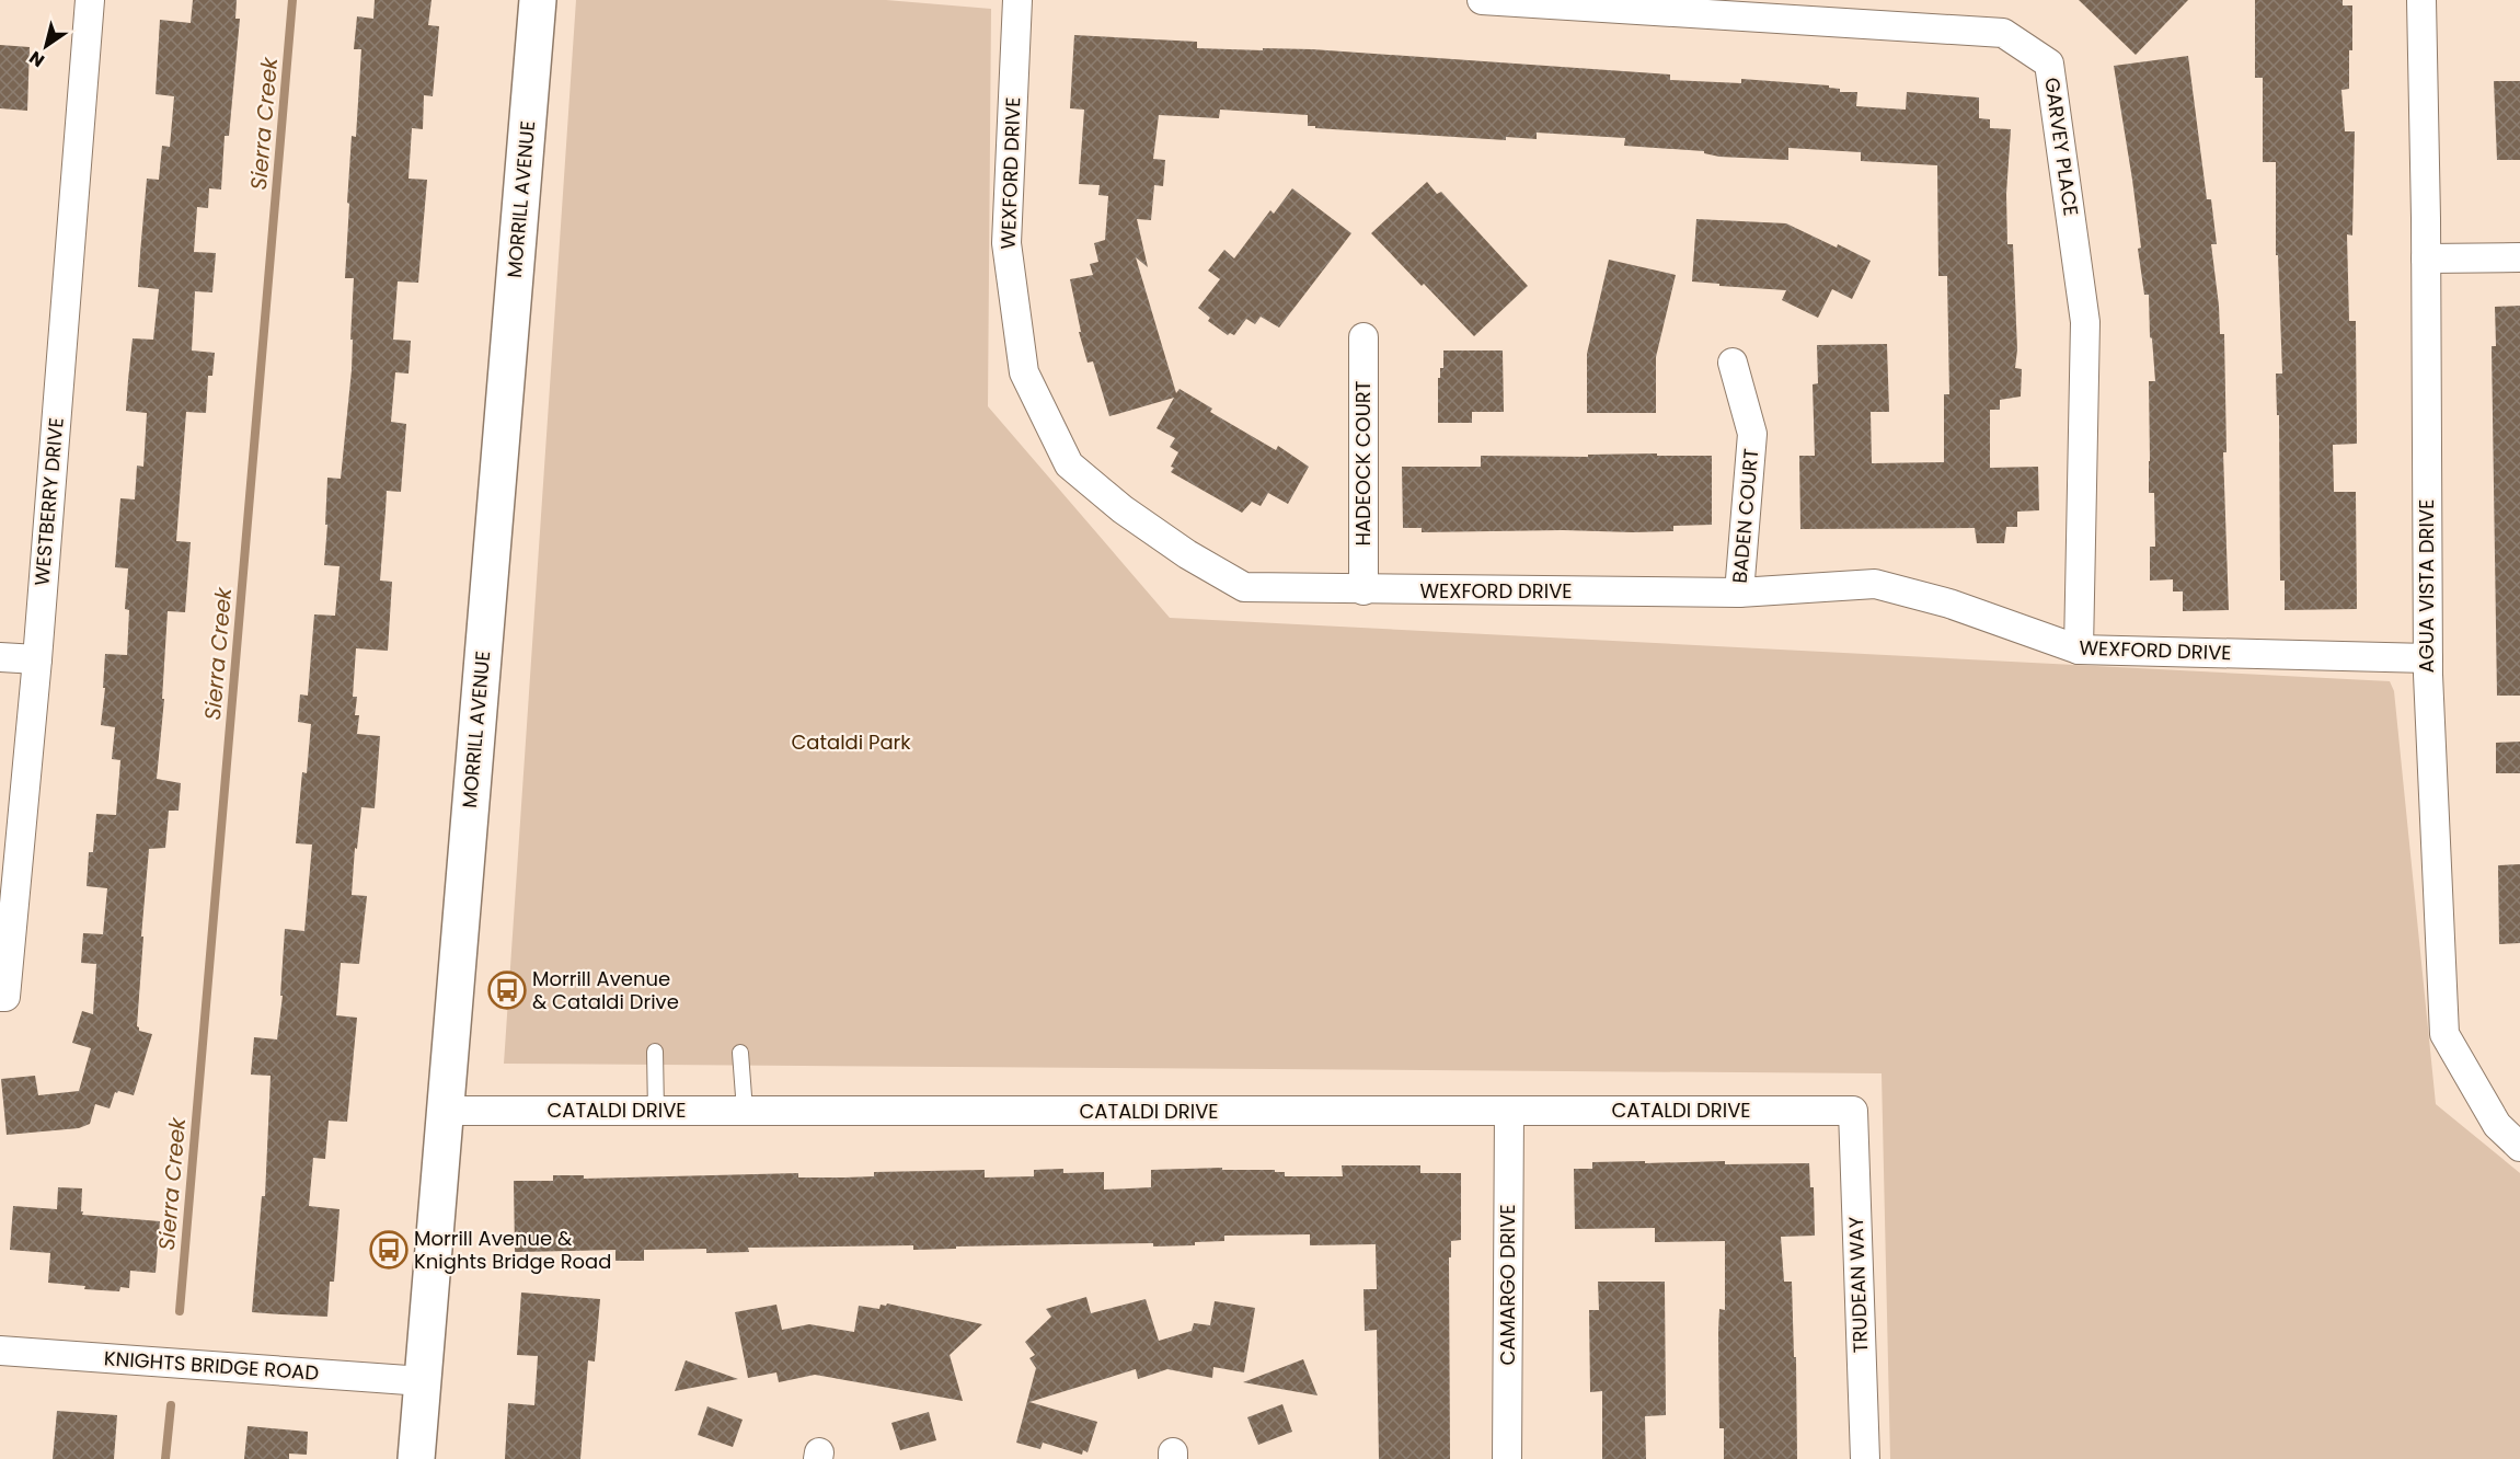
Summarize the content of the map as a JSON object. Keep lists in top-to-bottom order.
{
  "streets": {
    "street": [
      "GARVEY PLACE",
      "WEXFORD DRIVE",
      "MORRILL AVENUE",
      "HADEOCK COURT",
      "WESTBERRY DRIVE",
      "BADEN COURT",
      "AGUA VISTA DRIVE",
      "CATALDI DRIVE",
      "CAMARGO DRIVE",
      "TRUDEAN WAY",
      "KNIGHTS BRIDGE ROAD"
    ]
  },
  "crossings": [
    ["GARVEY PLACE", "WEXFORD DRIVE"],
    ["WEXFORD DRIVE", "HADEOCK COURT"],
    ["WEXFORD DRIVE", "BADEN COURT"],
    ["WEXFORD DRIVE", "AGUA VISTA DRIVE"],
    ["MORRILL AVENUE", "CATALDI DRIVE"],
    ["MORRILL AVENUE", "KNIGHTS BRIDGE ROAD"],
    ["CATALDI DRIVE", "CAMARGO DRIVE"],
    ["CATALDI DRIVE", "TRUDEAN WAY"]
  ],
  "water": ["Sierra Creek"],
  "parks": ["Cataldi Park"],
  "places": {
    "bus stop": ["Morrill Avenue & Cataldi Drive", "Morrill Avenue & Knights Bridge Road"]
  },
  "north": "bottom left"
}
